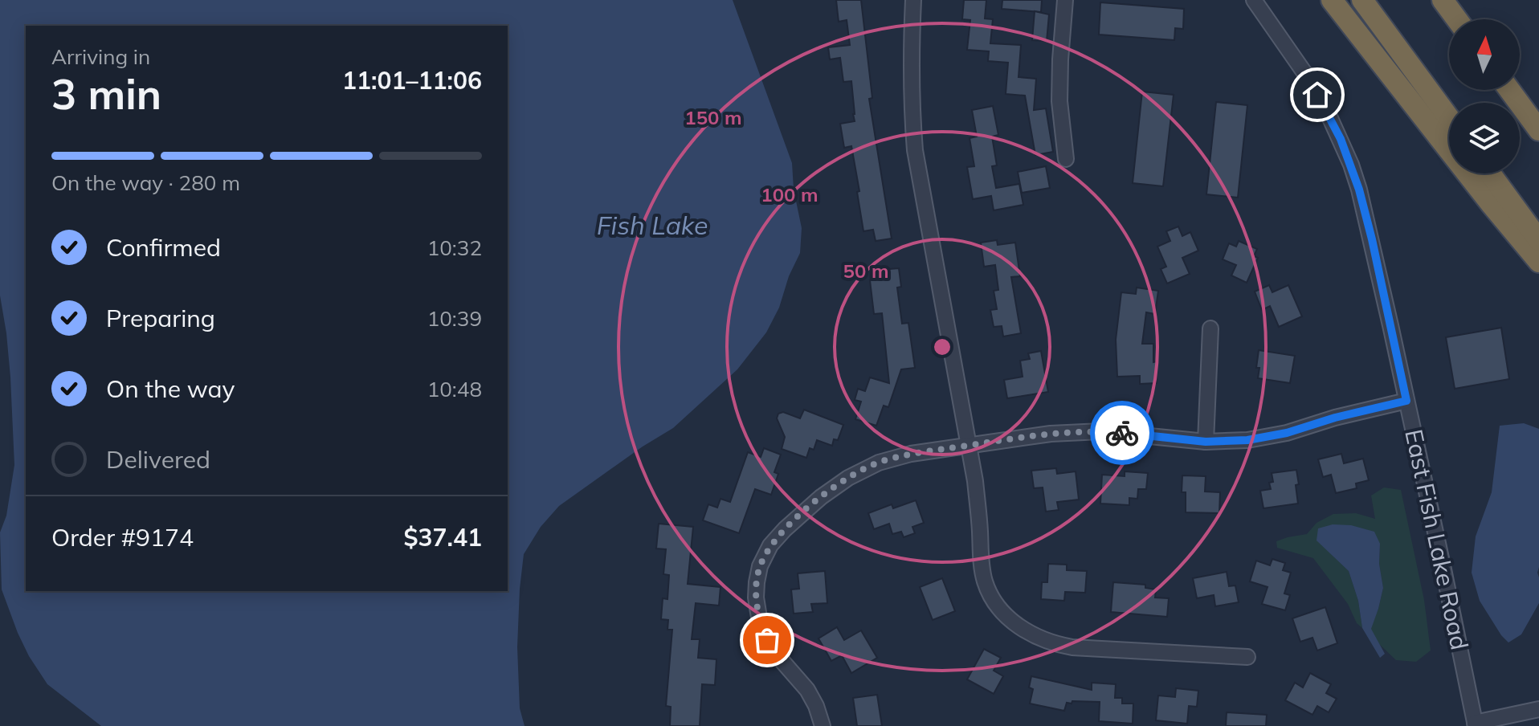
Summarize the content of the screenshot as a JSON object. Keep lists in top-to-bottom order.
{
  "streets": {
    "street": ["East Fish Lake Road"]
  },
  "water": ["Fish Lake"],
  "north": "top",
  "page": {
    "heading": ["3 min", "Arriving in", "11:01–11:06"],
    "panel": ["Order #9174", "$37.41"],
    "bar": "On the way · 280 m",
    "list": [
      ["Confirmed", "10:32"],
      ["Preparing", "10:39"],
      ["On the way", "10:48"],
      "Delivered"
    ]
  },
  "rings": ["150 m", "100 m", "50 m"]
}
